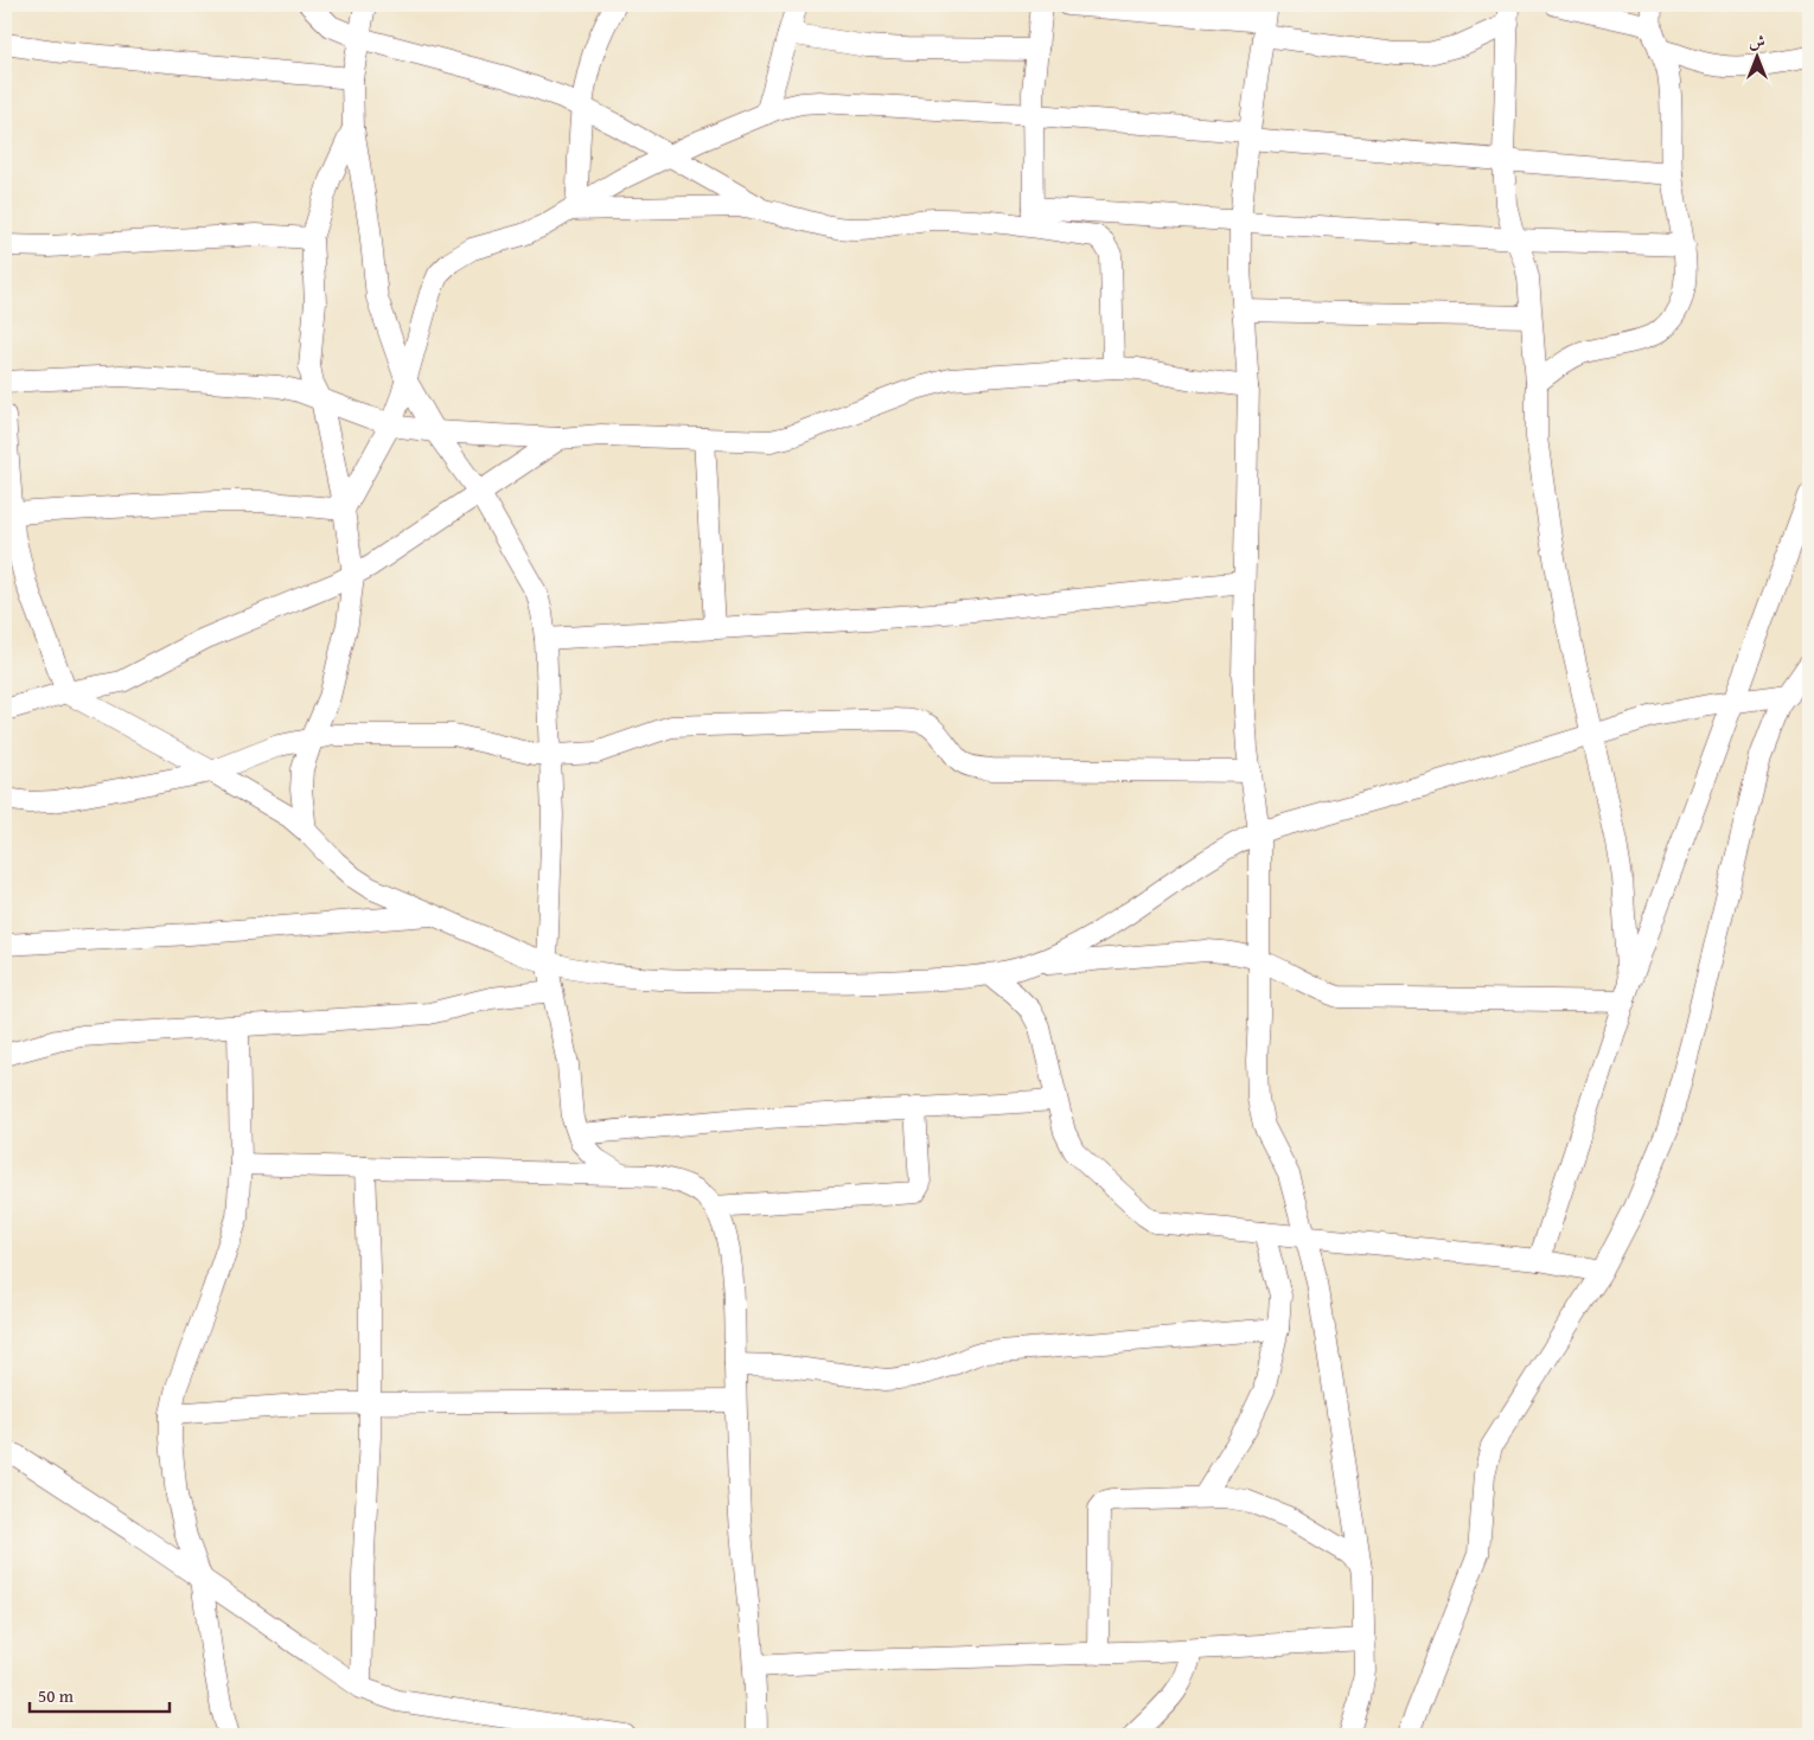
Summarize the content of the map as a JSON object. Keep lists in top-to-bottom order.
{
  "scale_bar": "50 m",
  "north": "top"
}
